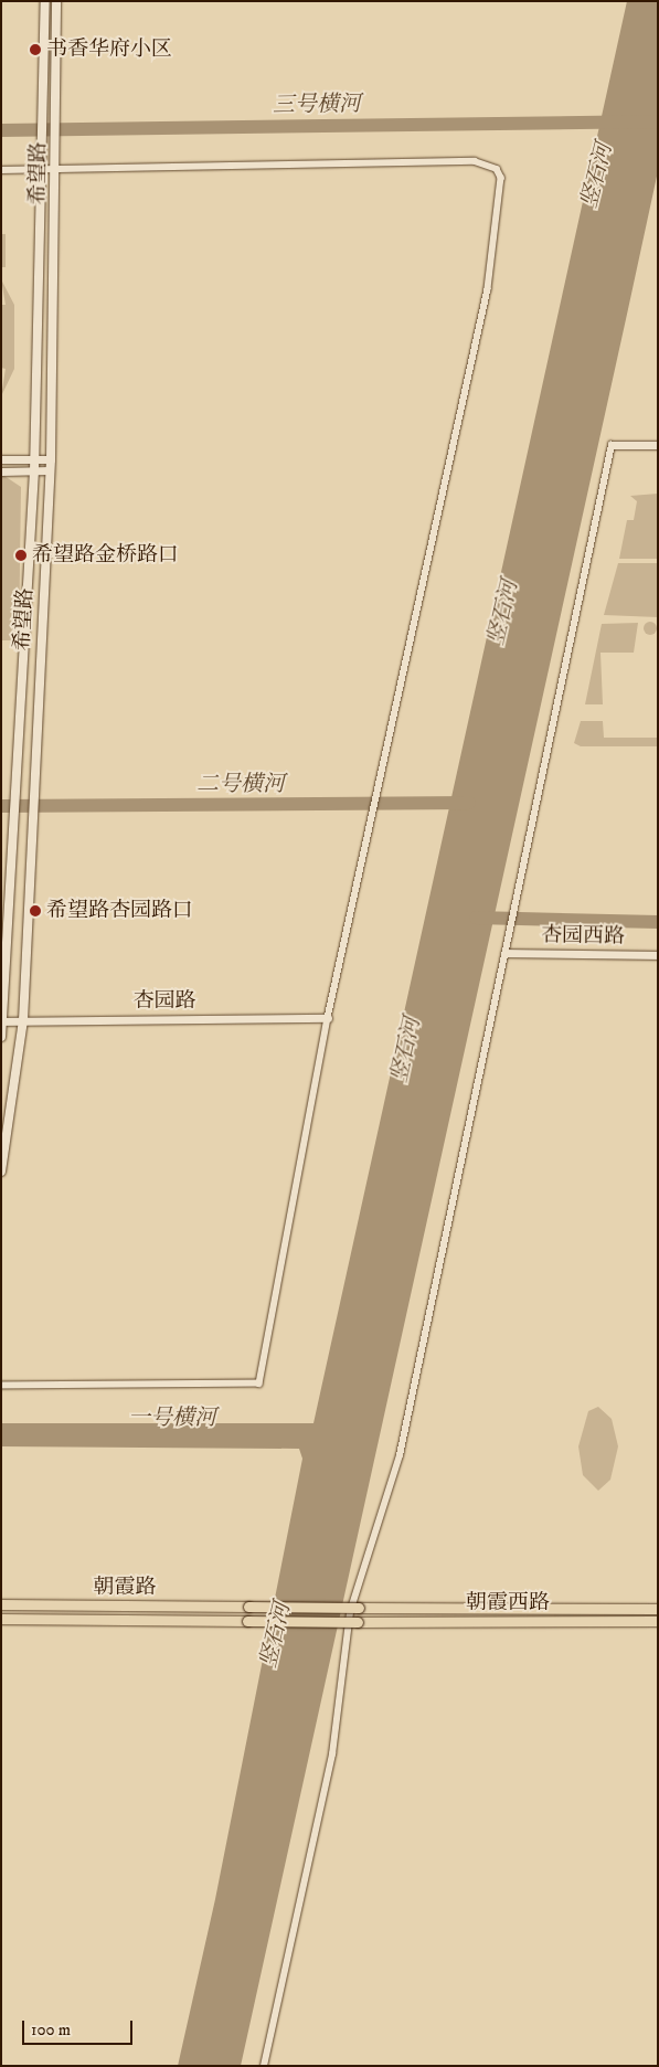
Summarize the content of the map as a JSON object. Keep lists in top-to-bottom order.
{
  "streets": {
    "main road": ["希望路", "朝霞路", "朝霞西路"],
    "street": ["杏园西路", "杏园路"]
  },
  "crossings": [
    ["希望路", "杏园路"],
    ["朝霞路", "朝霞西路"]
  ],
  "water": [
    "三号横河",
    "竖石河",
    "二号横河",
    "一号横河"
  ],
  "places": ["书香华府小区", "希望路金桥路口", "希望路杏园路口"],
  "scale_bar": "100 m"
}
